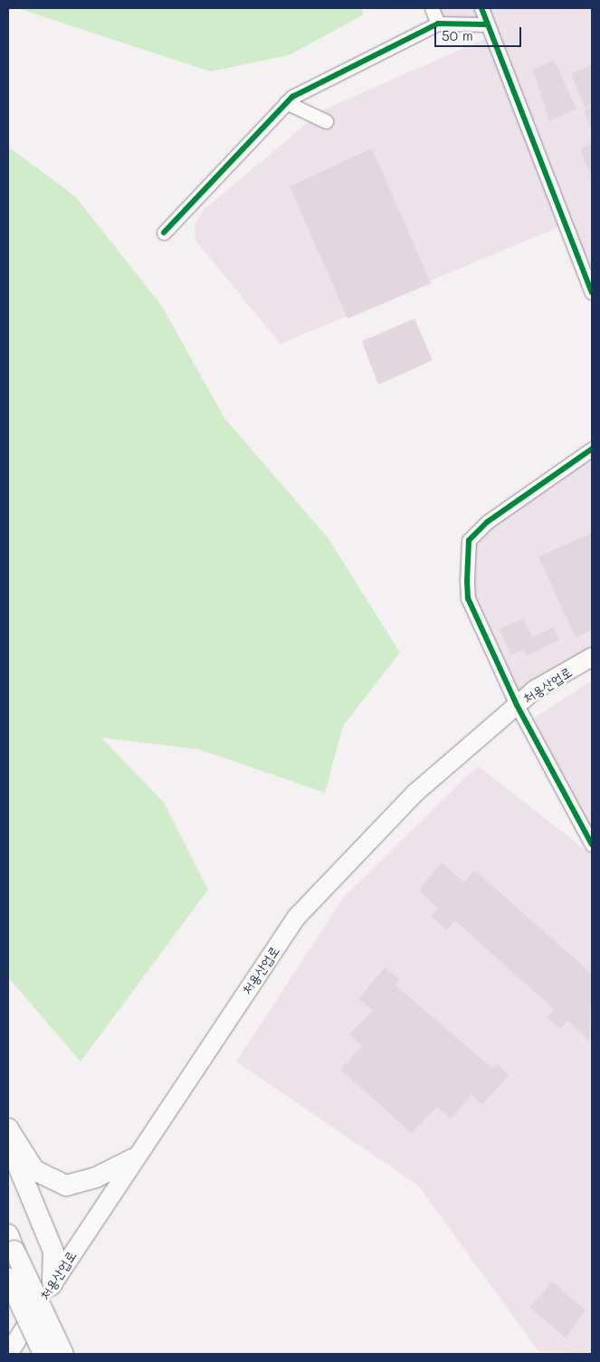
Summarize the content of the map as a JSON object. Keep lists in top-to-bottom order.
{
  "streets": {
    "main road": ["처용산업로"]
  },
  "scale_bar": "50 m"
}
